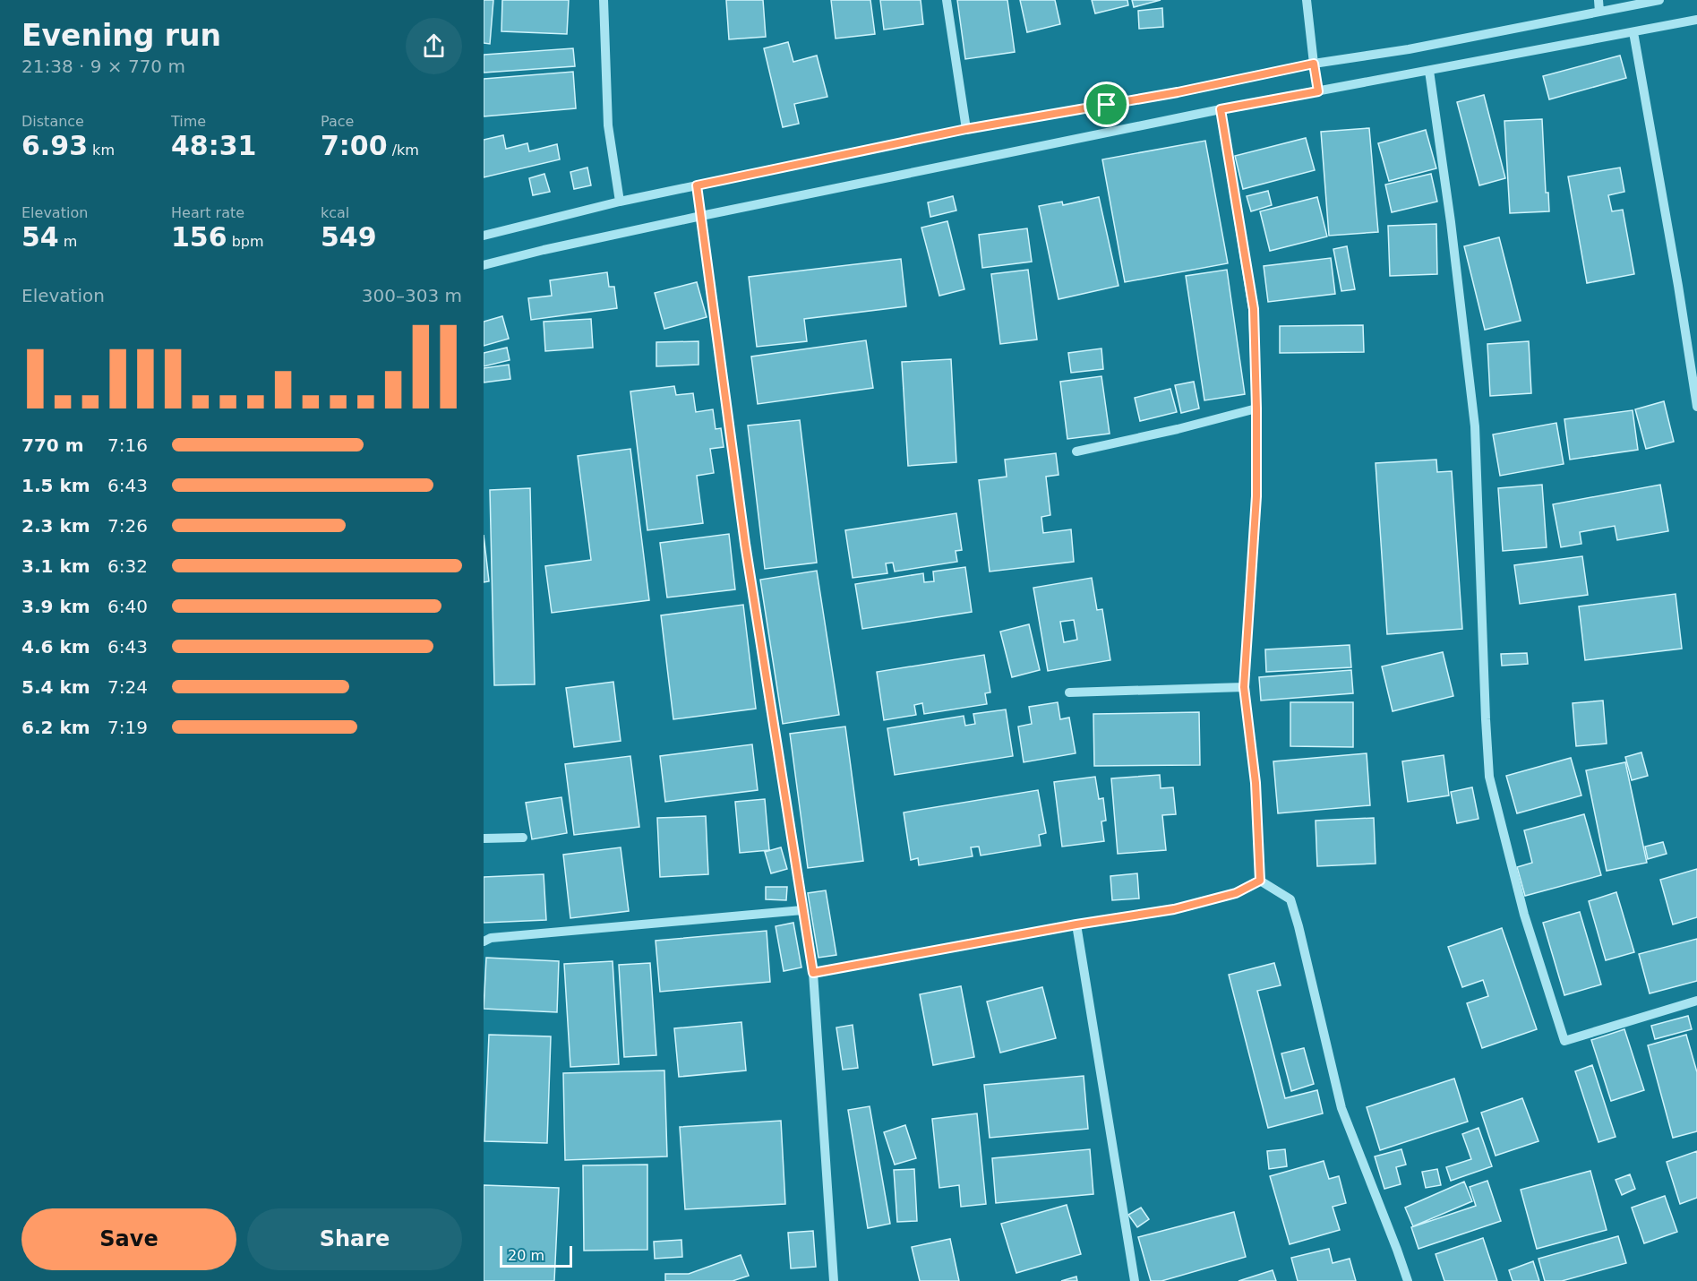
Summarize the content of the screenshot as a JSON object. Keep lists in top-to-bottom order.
{
  "scale_bar": "20 m",
  "page": {
    "heading": ["Evening run", "21:38 · 9 × 770 m"],
    "stats": [
      ["Distance", "6.93 km"],
      ["Time", "48:31"],
      ["Pace", "7:00 /km"],
      ["Elevation", "54 m"],
      ["Heart rate", "156 bpm"],
      ["kcal", "549"]
    ],
    "chart": ["Elevation", "300–303 m"],
    "list": [
      {
        "name": "770 m",
        "note": "7:16"
      },
      {
        "name": "1.5 km",
        "note": "6:43"
      },
      {
        "name": "2.3 km",
        "note": "7:26"
      },
      {
        "name": "3.1 km",
        "note": "6:32"
      },
      {
        "name": "3.9 km",
        "note": "6:40"
      },
      {
        "name": "4.6 km",
        "note": "6:43"
      },
      {
        "name": "5.4 km",
        "note": "7:24"
      },
      {
        "name": "6.2 km",
        "note": "7:19"
      }
    ],
    "buttons": ["Save", "Share"],
    "scale": "20 m"
  }
}
